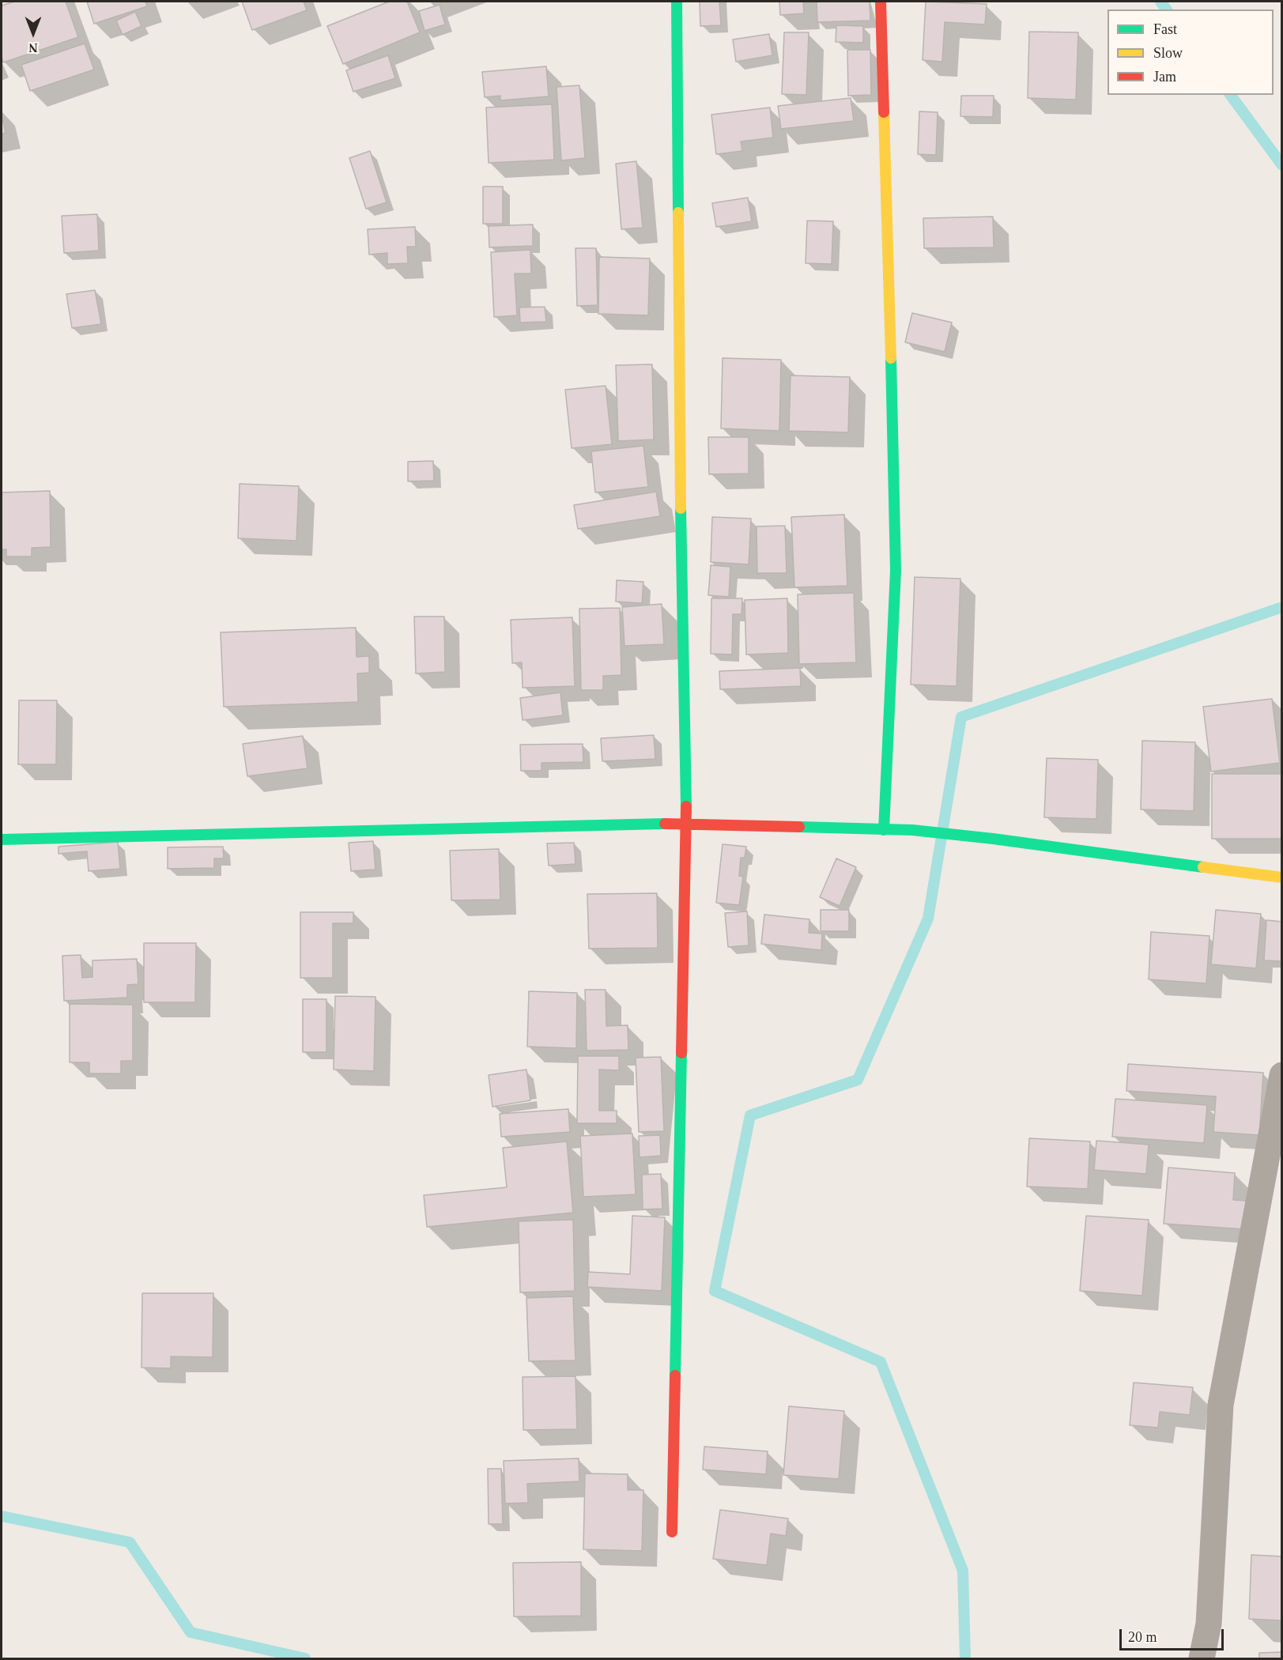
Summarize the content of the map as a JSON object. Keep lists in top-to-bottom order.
{
  "legend": ["Fast", "Slow", "Jam"],
  "scale_bar": "20 m",
  "north": "bottom"
}
